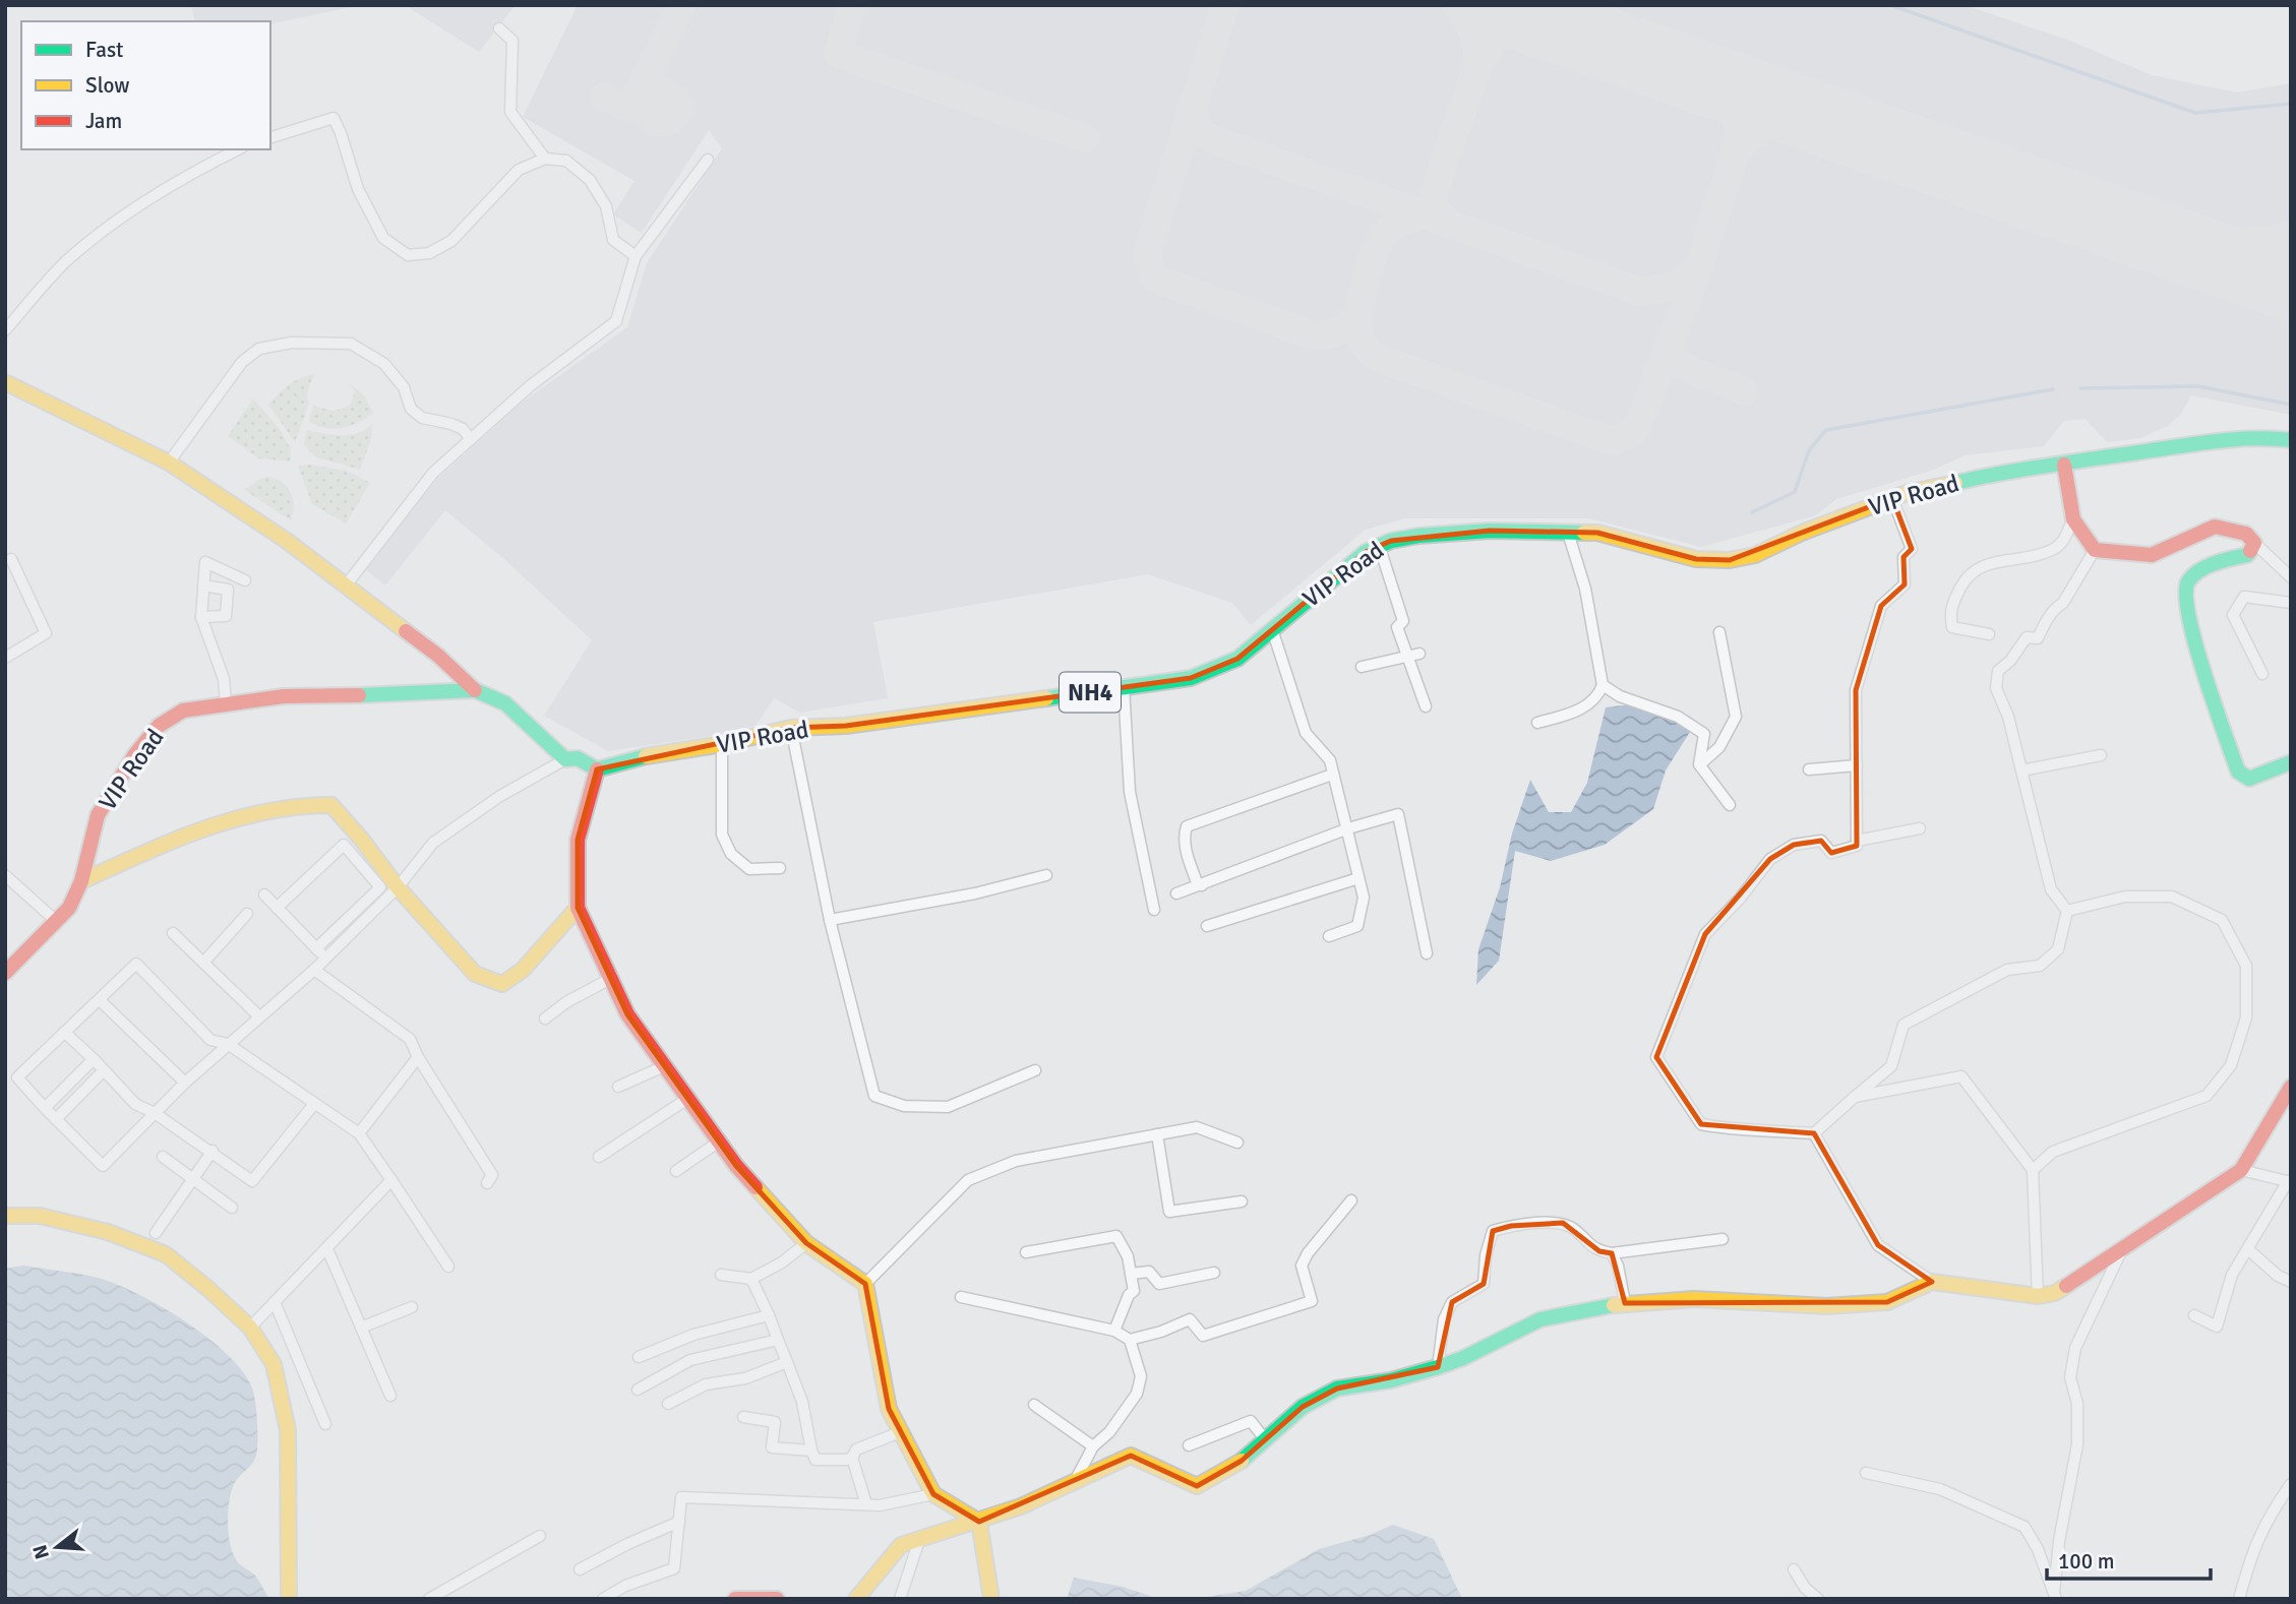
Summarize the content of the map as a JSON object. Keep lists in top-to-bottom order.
{
  "streets": {
    "main road": ["VIP Road", "NH4"]
  },
  "legend": ["Fast", "Slow", "Jam"],
  "scale_bar": "100 m",
  "north": "left"
}
